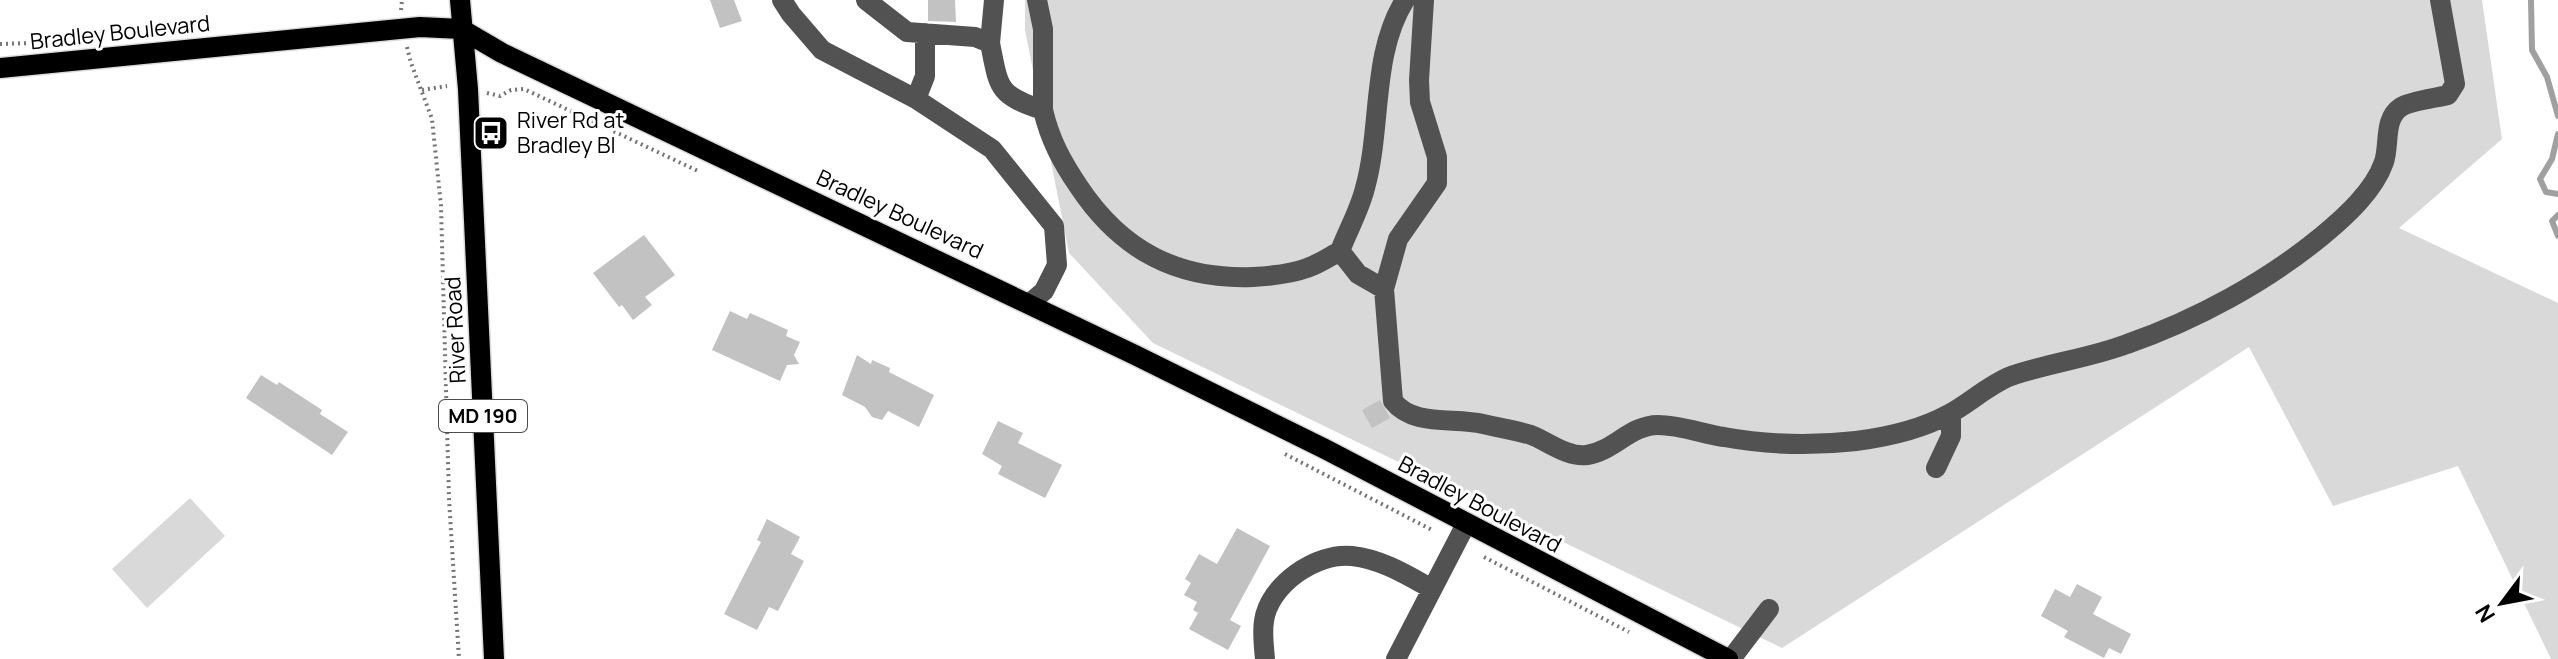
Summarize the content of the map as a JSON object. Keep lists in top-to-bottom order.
{
  "streets": {
    "main road": ["Bradley Boulevard", "River Road", "MD 190"]
  },
  "crossings": [
    ["Bradley Boulevard", "River Road"]
  ],
  "places": {
    "bus stop": ["River Rd at Bradley Bl"]
  },
  "north": "bottom left"
}
